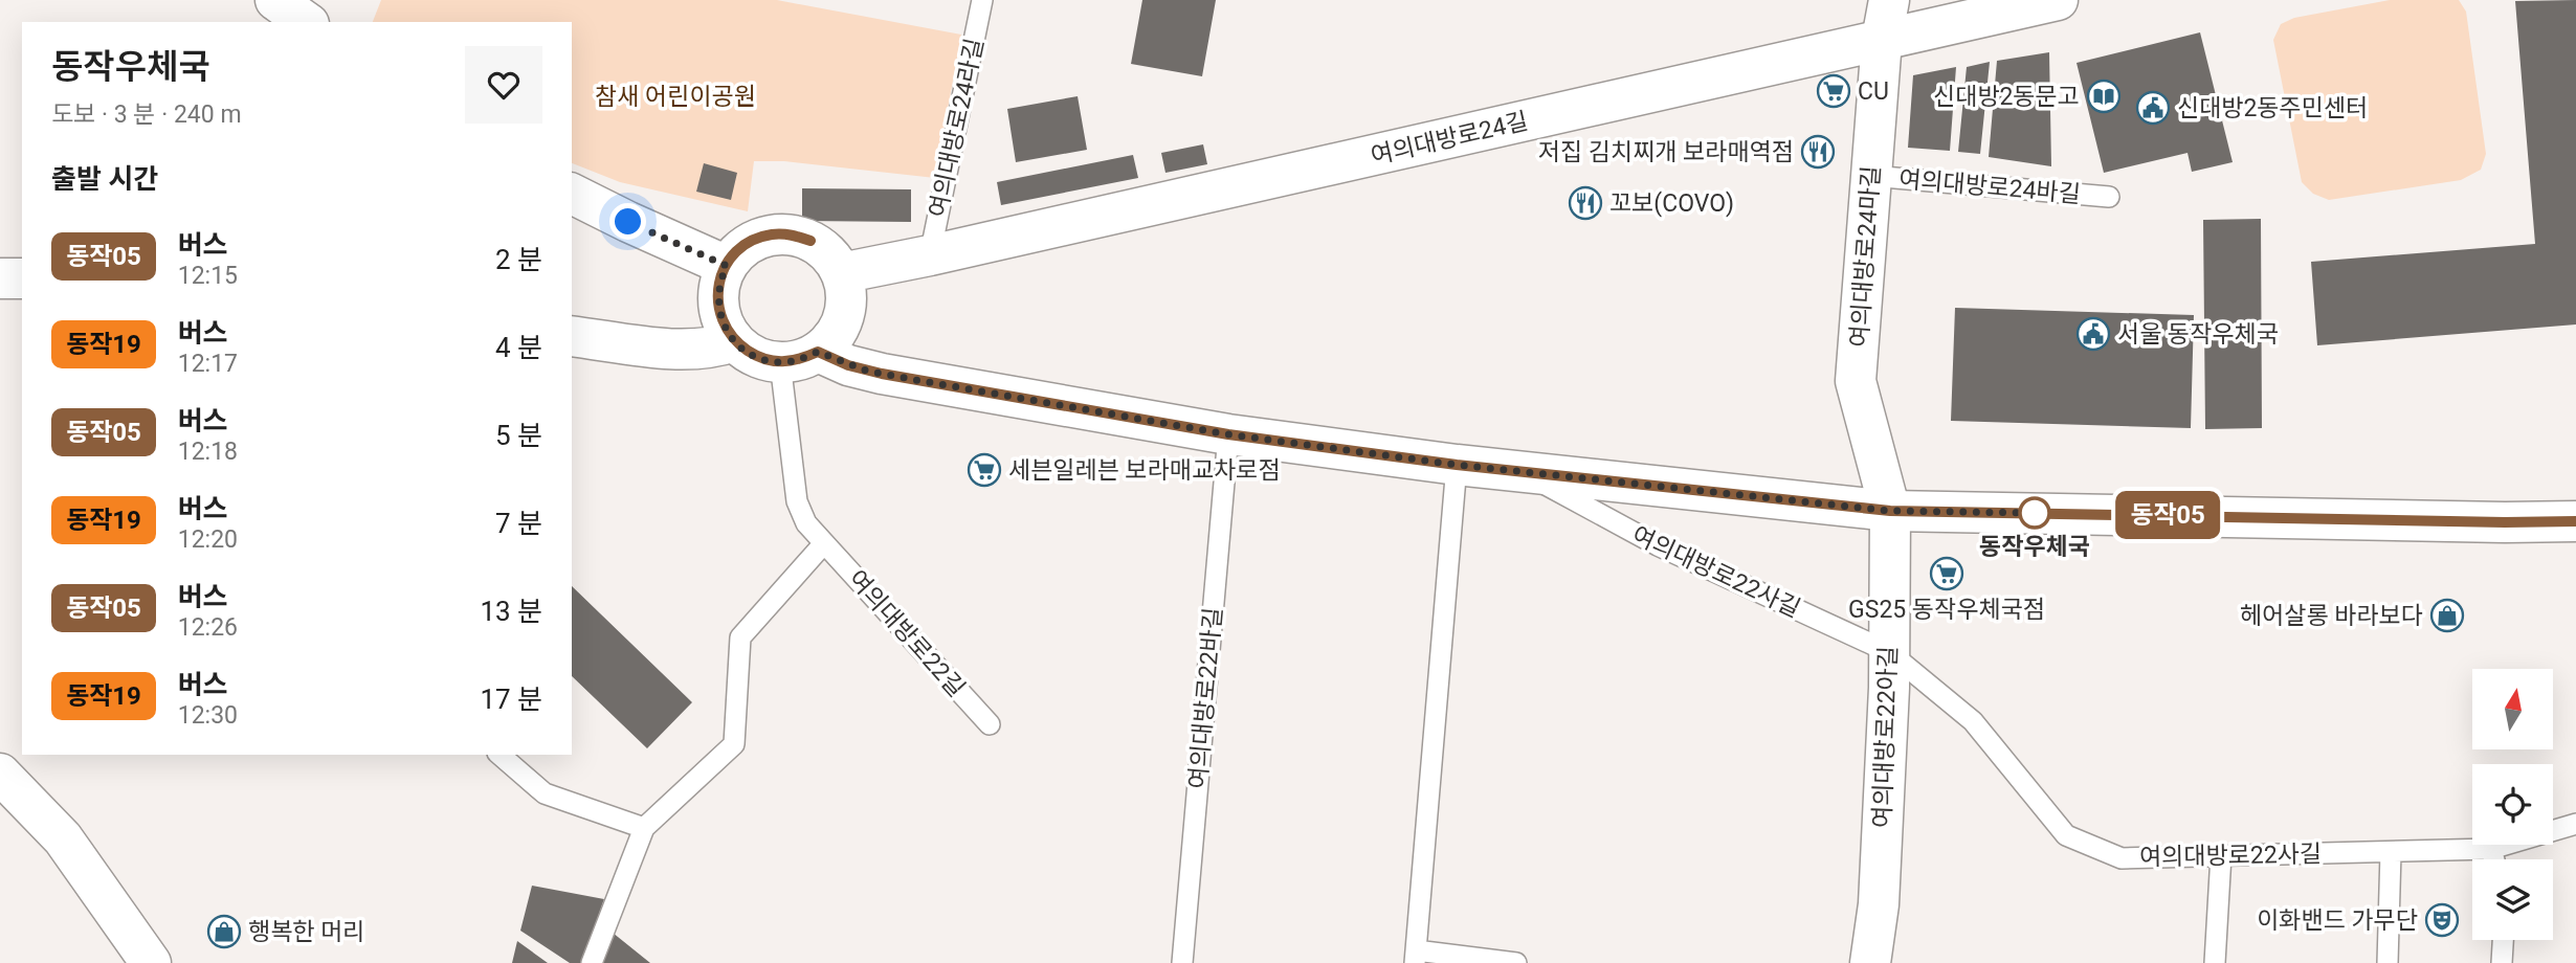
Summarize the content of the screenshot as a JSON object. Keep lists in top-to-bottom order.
{
  "streets": {
    "street": ["여의대방로24길", "여의대방로24마길", "여의대방로22아길"],
    "lane": [
      "여의대방로24라길",
      "여의대방로24바길",
      "여의대방로22사길",
      "여의대방로22길",
      "여의대방로22바길"
    ]
  },
  "crossings": [
    ["여의대방로24라길", "여의대방로24길"],
    ["여의대방로24길", "여의대방로24마길"],
    ["여의대방로24길", "여의대방로22길"],
    ["여의대방로24바길", "여의대방로24마길"],
    ["여의대방로24마길", "여의대방로22아길"],
    ["여의대방로22사길", "여의대방로22아길"]
  ],
  "parks": ["참새 어린이공원"],
  "places": {
    "supermarket": ["CU", "세븐일레븐 보라매교차로점", "GS25 동작우체국점"],
    "library": ["신대방2동문고"],
    "public building": ["신대방2동주민센터", "서울 동작우체국"],
    "restaurant": ["저집 김치찌개 보라매역점", "꼬보(COVO)"],
    "other": ["동작우체국"],
    "shop": ["헤어살롱 바라보다", "행복한 머리"],
    "theatre": ["이화밴드 가무단"]
  },
  "lines": ["bus line 동작05"],
  "north": "top",
  "page": {
    "on_map": "동작05",
    "heading": [
      ["동작우체국", "도보 · 3 분 · 240 m"],
      "출발 시간"
    ],
    "list": [
      {
        "mark": "동작05",
        "name": "버스",
        "note": "12:15",
        "value": "2 분"
      },
      {
        "mark": "동작19",
        "name": "버스",
        "note": "12:17",
        "value": "4 분"
      },
      {
        "mark": "동작05",
        "name": "버스",
        "note": "12:18",
        "value": "5 분"
      },
      {
        "mark": "동작19",
        "name": "버스",
        "note": "12:20",
        "value": "7 분"
      },
      {
        "mark": "동작05",
        "name": "버스",
        "note": "12:26",
        "value": "13 분"
      },
      {
        "mark": "동작19",
        "name": "버스",
        "note": "12:30",
        "value": "17 분"
      }
    ]
  }
}
